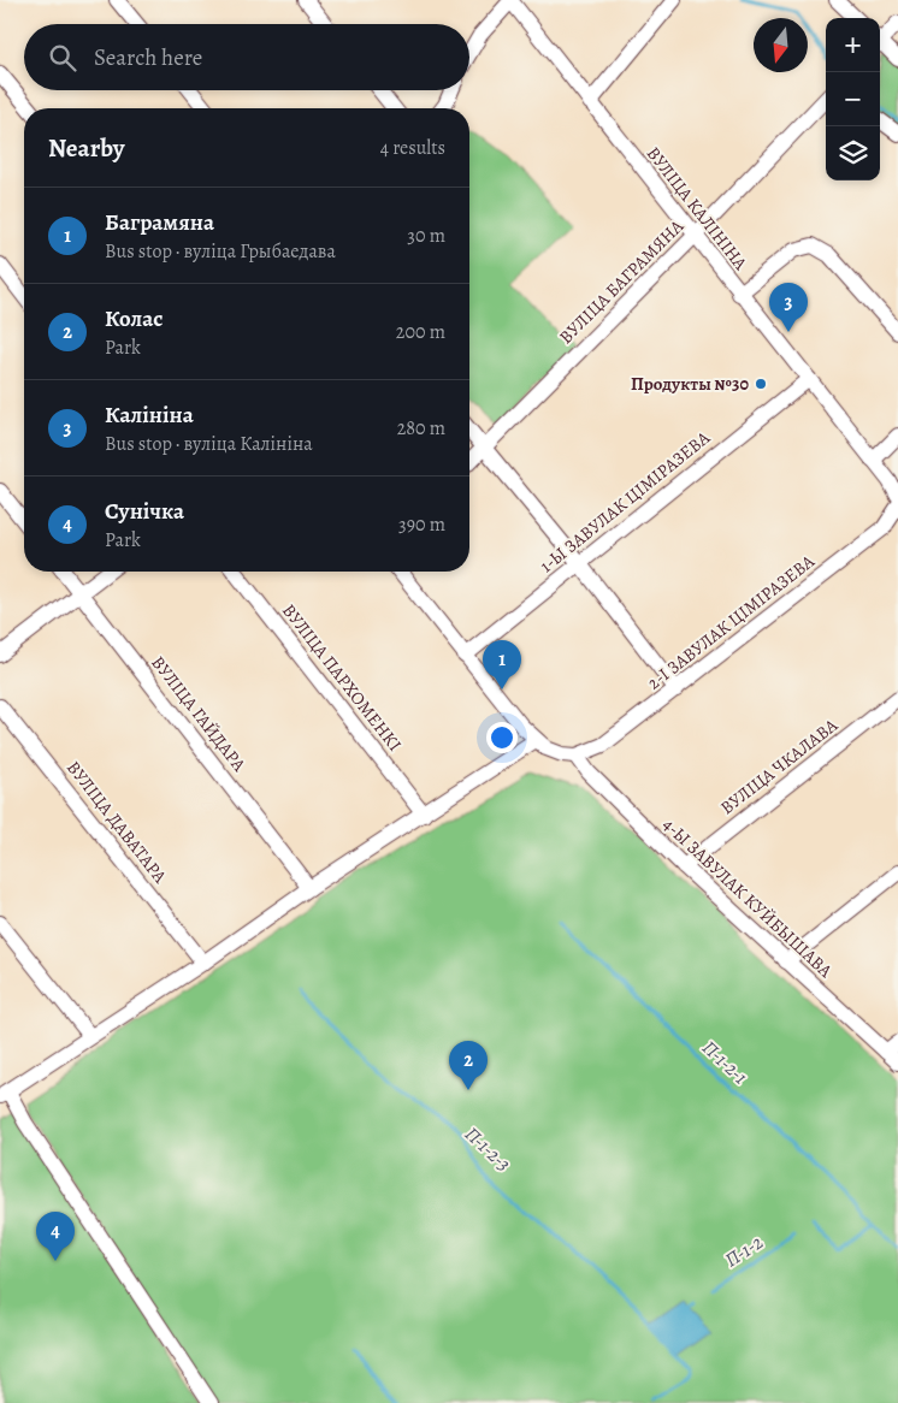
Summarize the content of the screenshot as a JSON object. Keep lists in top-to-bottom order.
{
  "streets": {
    "street": [
      "ВУЛІЦА КАЛІНІНА",
      "ВУЛІЦА БАГРАМЯНА",
      "1-Ы ЗАВУЛАК ЦІМІРАЗЕВА",
      "2-І ЗАВУЛАК ЦІМІРАЗЕВА",
      "ВУЛІЦА ПАРХОМЕНКІ",
      "ВУЛІЦА ГАЙДАРА",
      "ВУЛІЦА ЧКАЛАВА",
      "ВУЛІЦА ДАВАТАРА",
      "4-Ы ЗАВУЛАК КУЙБЫШАВА"
    ]
  },
  "crossings": [
    ["ВУЛІЦА КАЛІНІНА", "ВУЛІЦА БАГРАМЯНА"],
    ["ВУЛІЦА КАЛІНІНА", "1-Ы ЗАВУЛАК ЦІМІРАЗЕВА"],
    ["2-І ЗАВУЛАК ЦІМІРАЗЕВА", "4-Ы ЗАВУЛАК КУЙБЫШАВА"],
    ["ВУЛІЦА ЧКАЛАВА", "4-Ы ЗАВУЛАК КУЙБЫШАВА"]
  ],
  "water": ["П-1-2-1", "П-1-2-3", "П-1-2"],
  "places": ["Продукты №30"],
  "north": "bottom",
  "page": {
    "map_buttons": ["+", "−"],
    "search": "Search here",
    "heading": ["Nearby", "4 results"],
    "list": [
      {
        "mark": "1",
        "name": "Баграмяна",
        "note": "Bus stop · вуліца Грыбаедава",
        "value": "30 m"
      },
      {
        "mark": "2",
        "name": "Колас",
        "note": "Park",
        "value": "200 m"
      },
      {
        "mark": "3",
        "name": "Калініна",
        "note": "Bus stop · вуліца Калініна",
        "value": "280 m"
      },
      {
        "mark": "4",
        "name": "Сунічка",
        "note": "Park",
        "value": "390 m"
      }
    ],
    "pins": [
      "3",
      "1",
      "2",
      "4"
    ]
  }
}
